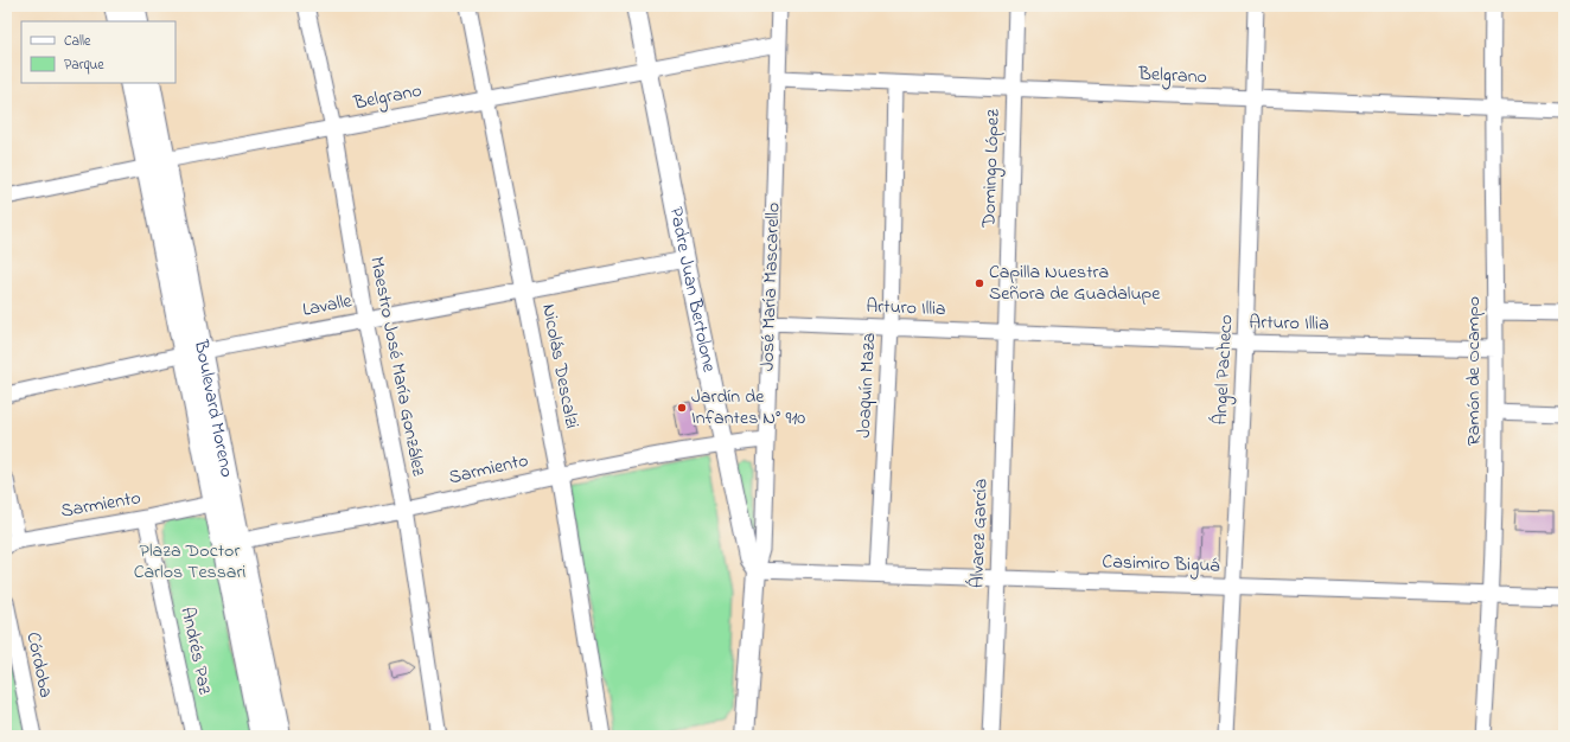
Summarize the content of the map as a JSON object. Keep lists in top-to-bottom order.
{
  "streets": {
    "main road": ["Boulevard Moreno"],
    "street": [
      "Belgrano",
      "Domingo López",
      "José María Mascarello",
      "Padre Juan Bertolone",
      "Lavalle",
      "Arturo Illia",
      "Maestro José María González",
      "Nicolás Descalzi",
      "Ángel Pacheco",
      "Ramón de Ocampo",
      "Joaquín Maza",
      "Sarmiento",
      "Álvarez García",
      "Casimiro Biguá",
      "Andrés Paz",
      "Córdoba"
    ]
  },
  "crossings": [
    ["Belgrano", "Domingo López"],
    ["Belgrano", "José María Mascarello"],
    ["Belgrano", "Padre Juan Bertolone"],
    ["Belgrano", "Maestro José María González"],
    ["Belgrano", "Nicolás Descalzi"],
    ["Belgrano", "Ángel Pacheco"],
    ["Belgrano", "Ramón de Ocampo"],
    ["Belgrano", "Joaquín Maza"],
    ["Belgrano", "Boulevard Moreno"],
    ["Domingo López", "Arturo Illia"],
    ["Domingo López", "Álvarez García"],
    ["José María Mascarello", "Padre Juan Bertolone"],
    ["José María Mascarello", "Arturo Illia"],
    ["José María Mascarello", "Sarmiento"],
    ["José María Mascarello", "Casimiro Biguá"],
    ["Padre Juan Bertolone", "Lavalle"],
    ["Padre Juan Bertolone", "Sarmiento"],
    ["Padre Juan Bertolone", "Casimiro Biguá"],
    ["Lavalle", "Maestro José María González"],
    ["Lavalle", "Nicolás Descalzi"],
    ["Lavalle", "Boulevard Moreno"],
    ["Arturo Illia", "Ángel Pacheco"],
    ["Arturo Illia", "Ramón de Ocampo"],
    ["Arturo Illia", "Joaquín Maza"],
    ["Arturo Illia", "Álvarez García"],
    ["Maestro José María González", "Sarmiento"],
    ["Nicolás Descalzi", "Sarmiento"],
    ["Ángel Pacheco", "Casimiro Biguá"],
    ["Ramón de Ocampo", "Casimiro Biguá"],
    ["Joaquín Maza", "Casimiro Biguá"],
    ["Boulevard Moreno", "Sarmiento"],
    ["Sarmiento", "Andrés Paz"],
    ["Álvarez García", "Casimiro Biguá"]
  ],
  "parks": ["Plaza Doctor Carlos Tessari"],
  "places": ["Capilla Nuestra Señora de Guadalupe", "Jardín de Infantes N° 910"],
  "legend": ["Calle", "Parque"]
}
